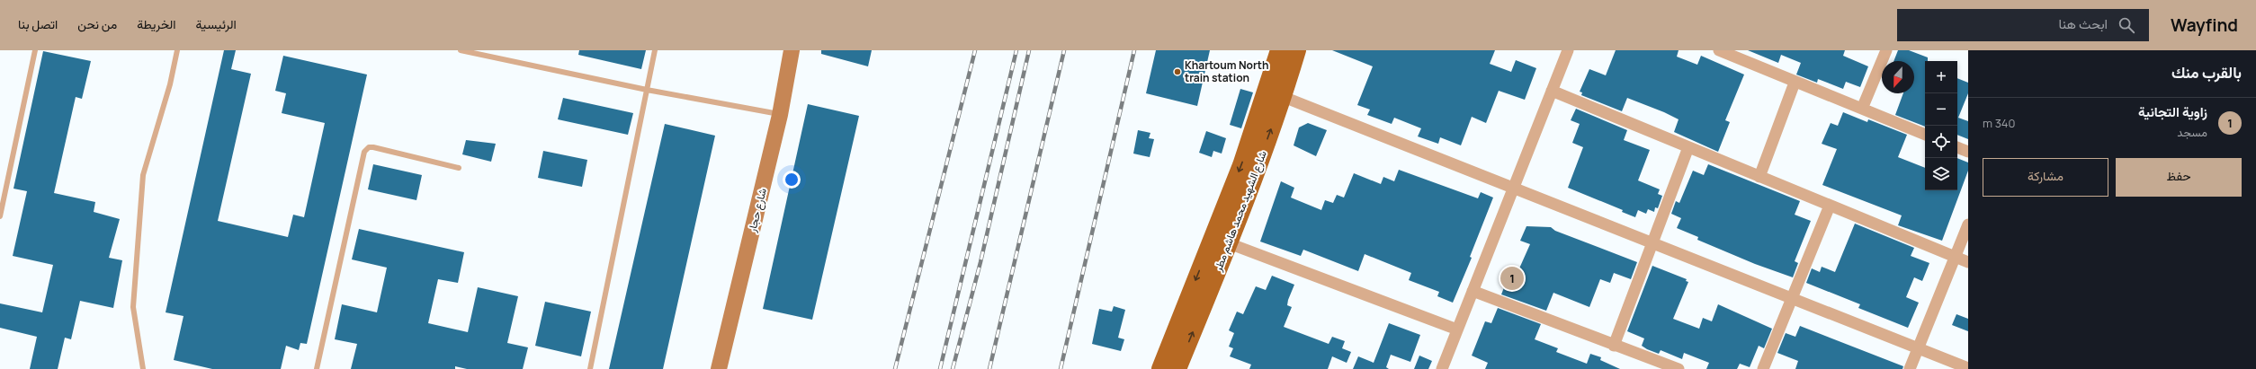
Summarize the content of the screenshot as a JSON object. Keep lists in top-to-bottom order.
{
  "streets": {
    "main road": ["شارع الشهيد محمد هاشم مطر"],
    "street": ["شارع حجار"]
  },
  "places": ["Khartoum North train station"],
  "north": "bottom",
  "page": {
    "header": "Wayfind",
    "search": "ابحث هنا",
    "nav": [
      "الرئيسية",
      "الخريطة",
      "من نحن",
      "اتصل بنا"
    ],
    "heading": "بالقرب منك",
    "map_buttons": ["+", "−"],
    "list": [
      {
        "mark": "1",
        "name": "زاوية التجانية",
        "note": "مسجد",
        "value": "340 m"
      }
    ],
    "buttons": ["حفظ", "مشاركة"],
    "pins": "1"
  }
}
